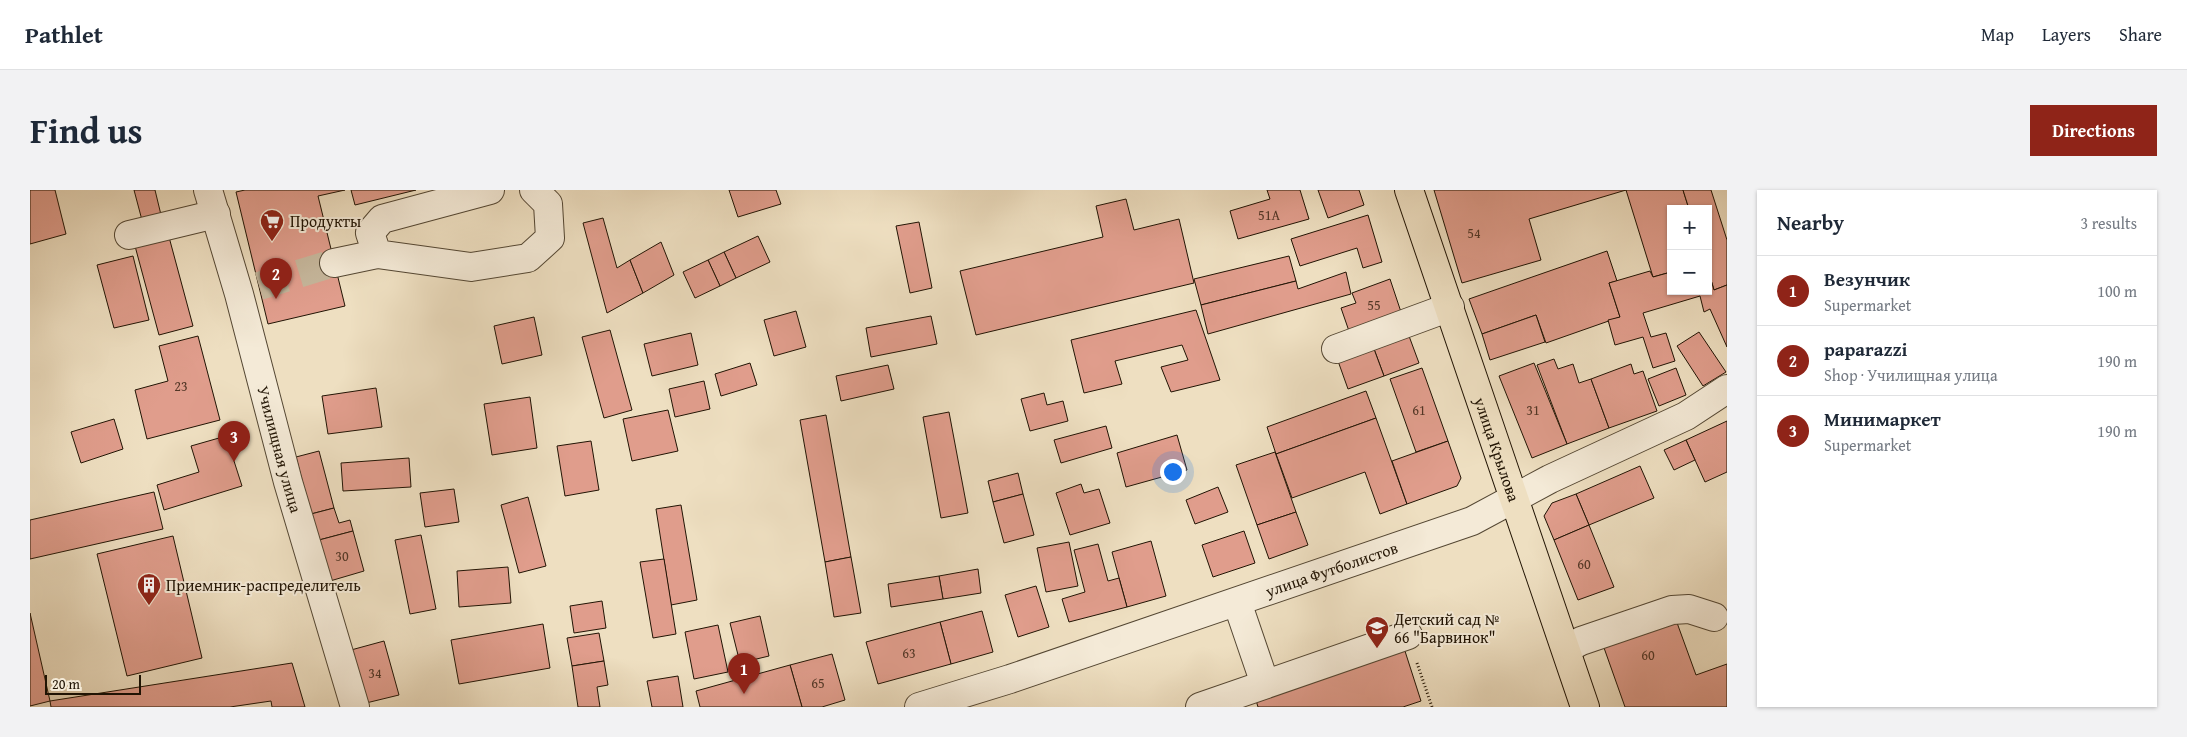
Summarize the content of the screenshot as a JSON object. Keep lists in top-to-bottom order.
{
  "streets": {
    "main road": ["улица Крылова"],
    "street": ["Училищная улица", "улица Футболистов"]
  },
  "crossings": [
    ["улица Крылова", "улица Футболистов"]
  ],
  "places": {
    "supermarket": ["Продукты"],
    "building": ["Приемник-распределитель"],
    "school or university": ["Детский сад № 66 \"Барвинок\""]
  },
  "house_numbers": [
    "51А",
    "54",
    "55",
    "23",
    "61",
    "31",
    "30",
    "60",
    "63",
    "60",
    "34",
    "65"
  ],
  "scale_bar": "20 m",
  "page": {
    "header": "Pathlet",
    "nav": ["Map", "Layers", "Share"],
    "title": "Find us",
    "buttons": "Directions",
    "heading": ["Nearby", "3 results"],
    "map_buttons": ["+", "−"],
    "list": [
      {
        "mark": "1",
        "name": "Везунчик",
        "note": "Supermarket",
        "value": "100 m"
      },
      {
        "mark": "2",
        "name": "paparazzi",
        "note": "Shop · Училищная улица",
        "value": "190 m"
      },
      {
        "mark": "3",
        "name": "Минимаркет",
        "note": "Supermarket",
        "value": "190 m"
      }
    ],
    "pins": ["2", "3", "1"],
    "scale": "20 m"
  }
}
